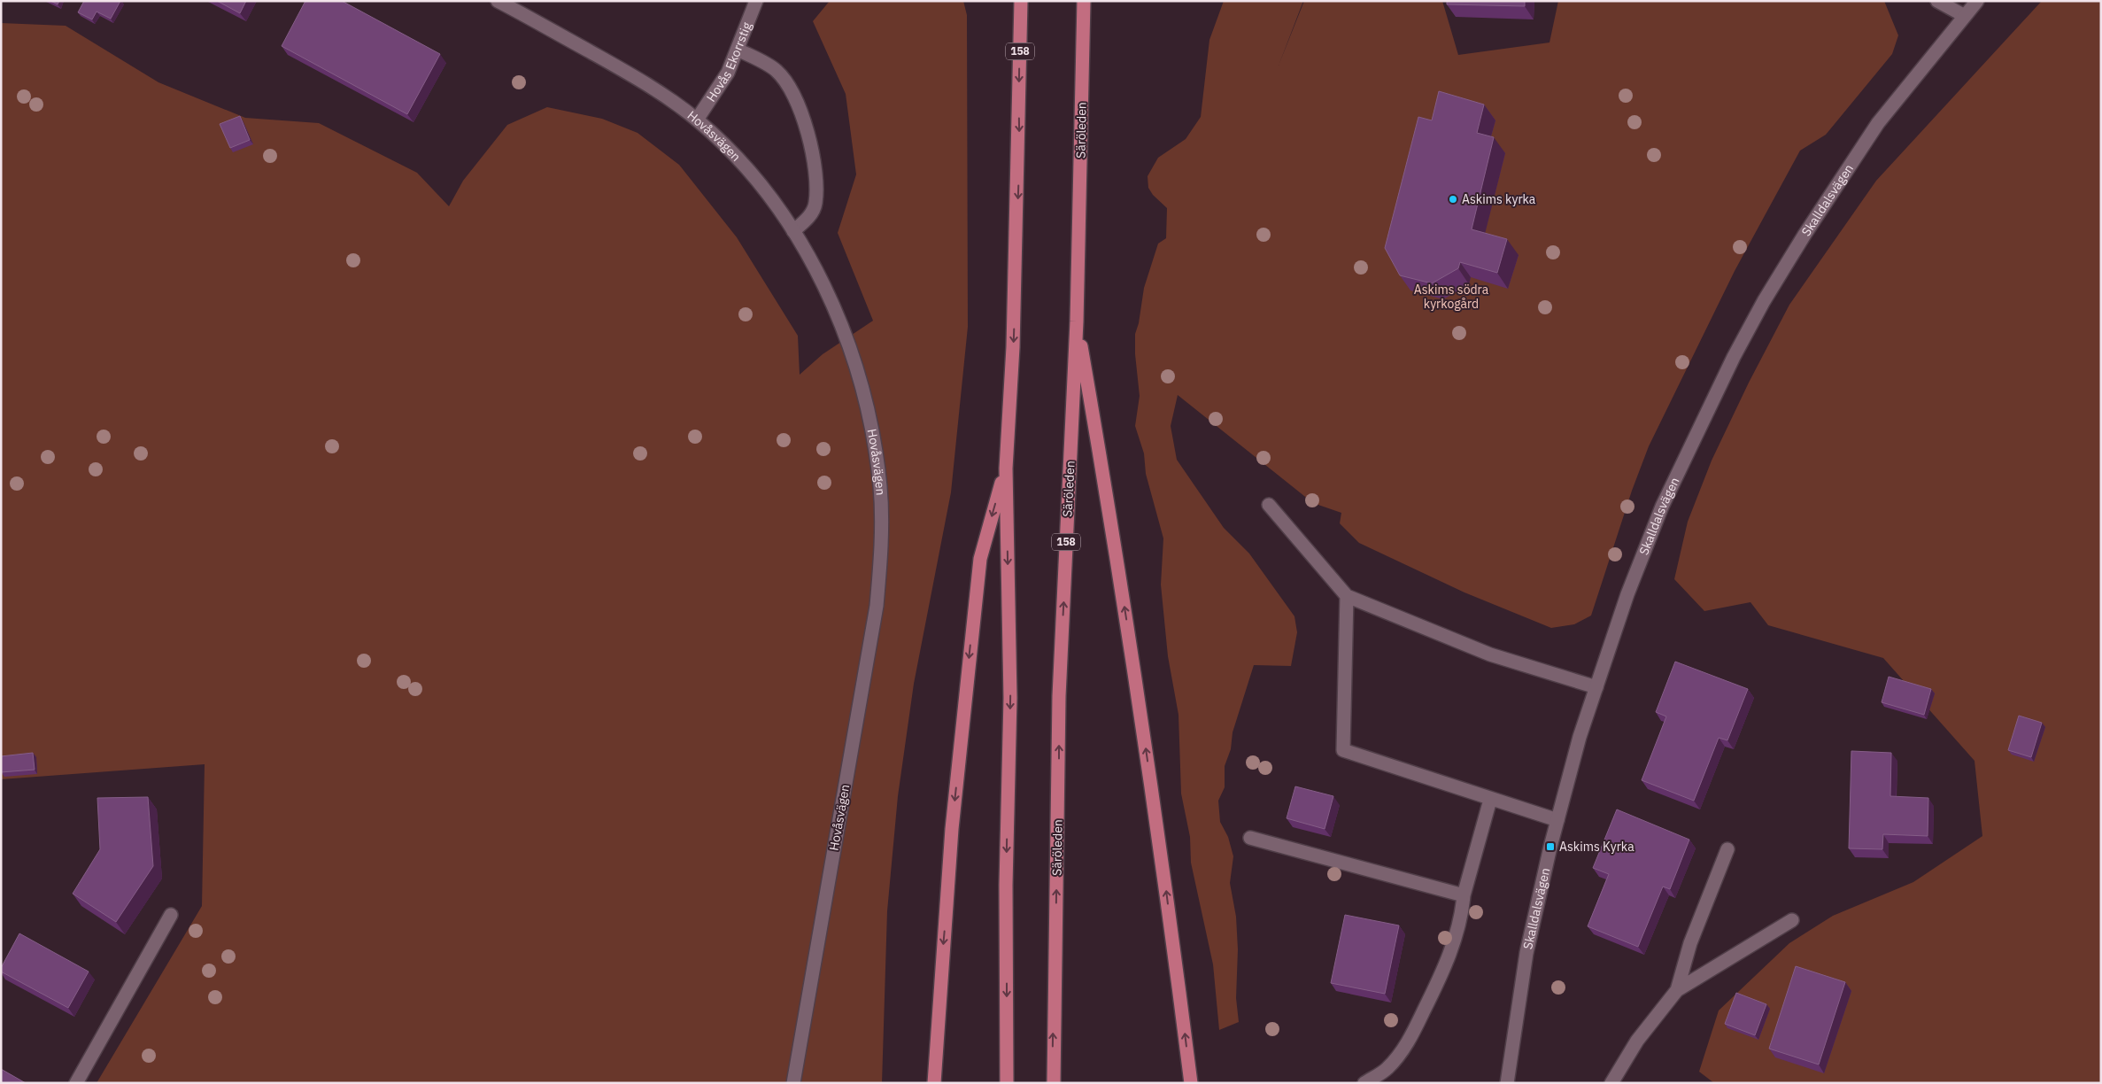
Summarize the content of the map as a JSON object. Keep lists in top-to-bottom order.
{
  "streets": {
    "main road": ["158", "Säröleden"],
    "street": ["Hovås Ekorrstig", "Hovåsvägen", "Skalldalsvägen"]
  },
  "crossings": [
    ["158", "Säröleden"],
    ["Hovås Ekorrstig", "Hovåsvägen"]
  ],
  "parks": ["Askims södra kyrkogård"],
  "places": {
    "other": ["Askims kyrka"],
    "transit": ["Askims Kyrka"]
  }
}
